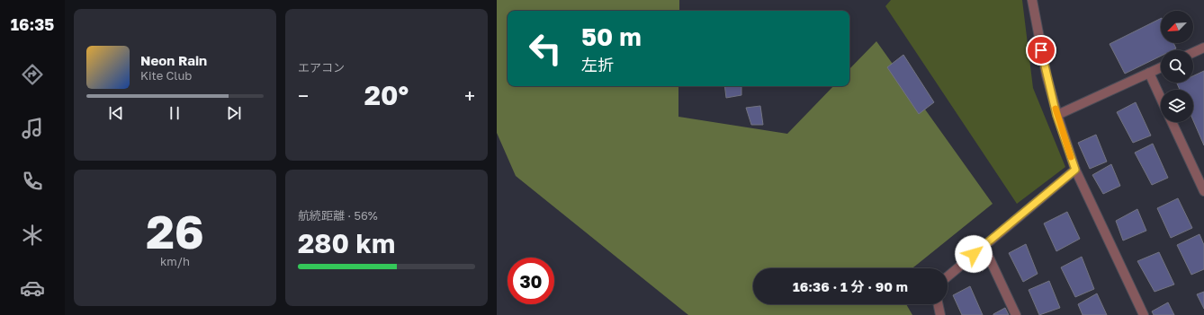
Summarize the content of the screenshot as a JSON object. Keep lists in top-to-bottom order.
{
  "north": "bottom left",
  "page": {
    "tabs": "16:35",
    "tile": [
      "エアコン",
      ["26", "km/h"],
      ["航続距離 · 56%", "280 km"]
    ],
    "turn": ["50 m", "左折"],
    "song": ["Neon Rain", "Kite Club"],
    "heat": ["−", "20°", "+"],
    "limit": "30",
    "trip": "16:36 · 1 分 · 90 m"
  }
}
